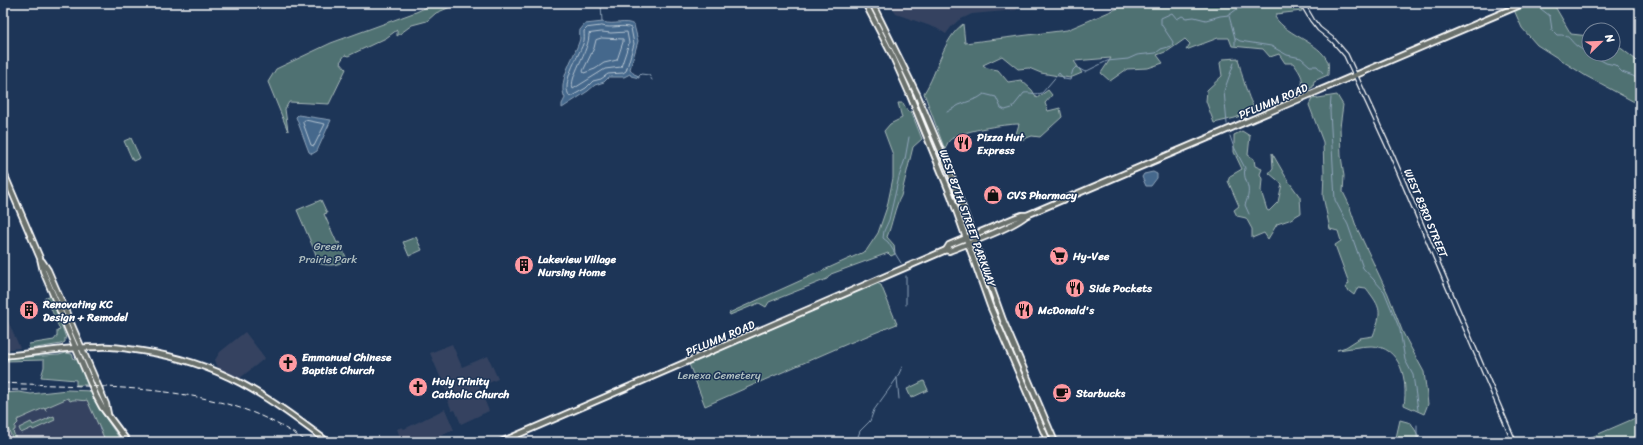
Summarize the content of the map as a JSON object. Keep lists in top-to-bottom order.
{
  "streets": {
    "main road": ["PFLUMM ROAD", "WEST 87TH STREET PARKWAY"],
    "street": ["WEST 83RD STREET"]
  },
  "crossings": [
    ["PFLUMM ROAD", "WEST 83RD STREET"]
  ],
  "parks": ["Green Prairie Park", "Lenexa Cemetery"],
  "places": {
    "restaurant": ["Pizza Hut Express", "Side Pockets", "McDonald's"],
    "shop": ["CVS Pharmacy"],
    "supermarket": ["Hy-Vee"],
    "building": ["Lakeview Village Nursing Home", "Renovating KC Design + Remodel"],
    "church": ["Emmanuel Chinese Baptist Church", "Holy Trinity Catholic Church"],
    "cafe": ["Starbucks"]
  },
  "north": "top right"
}
